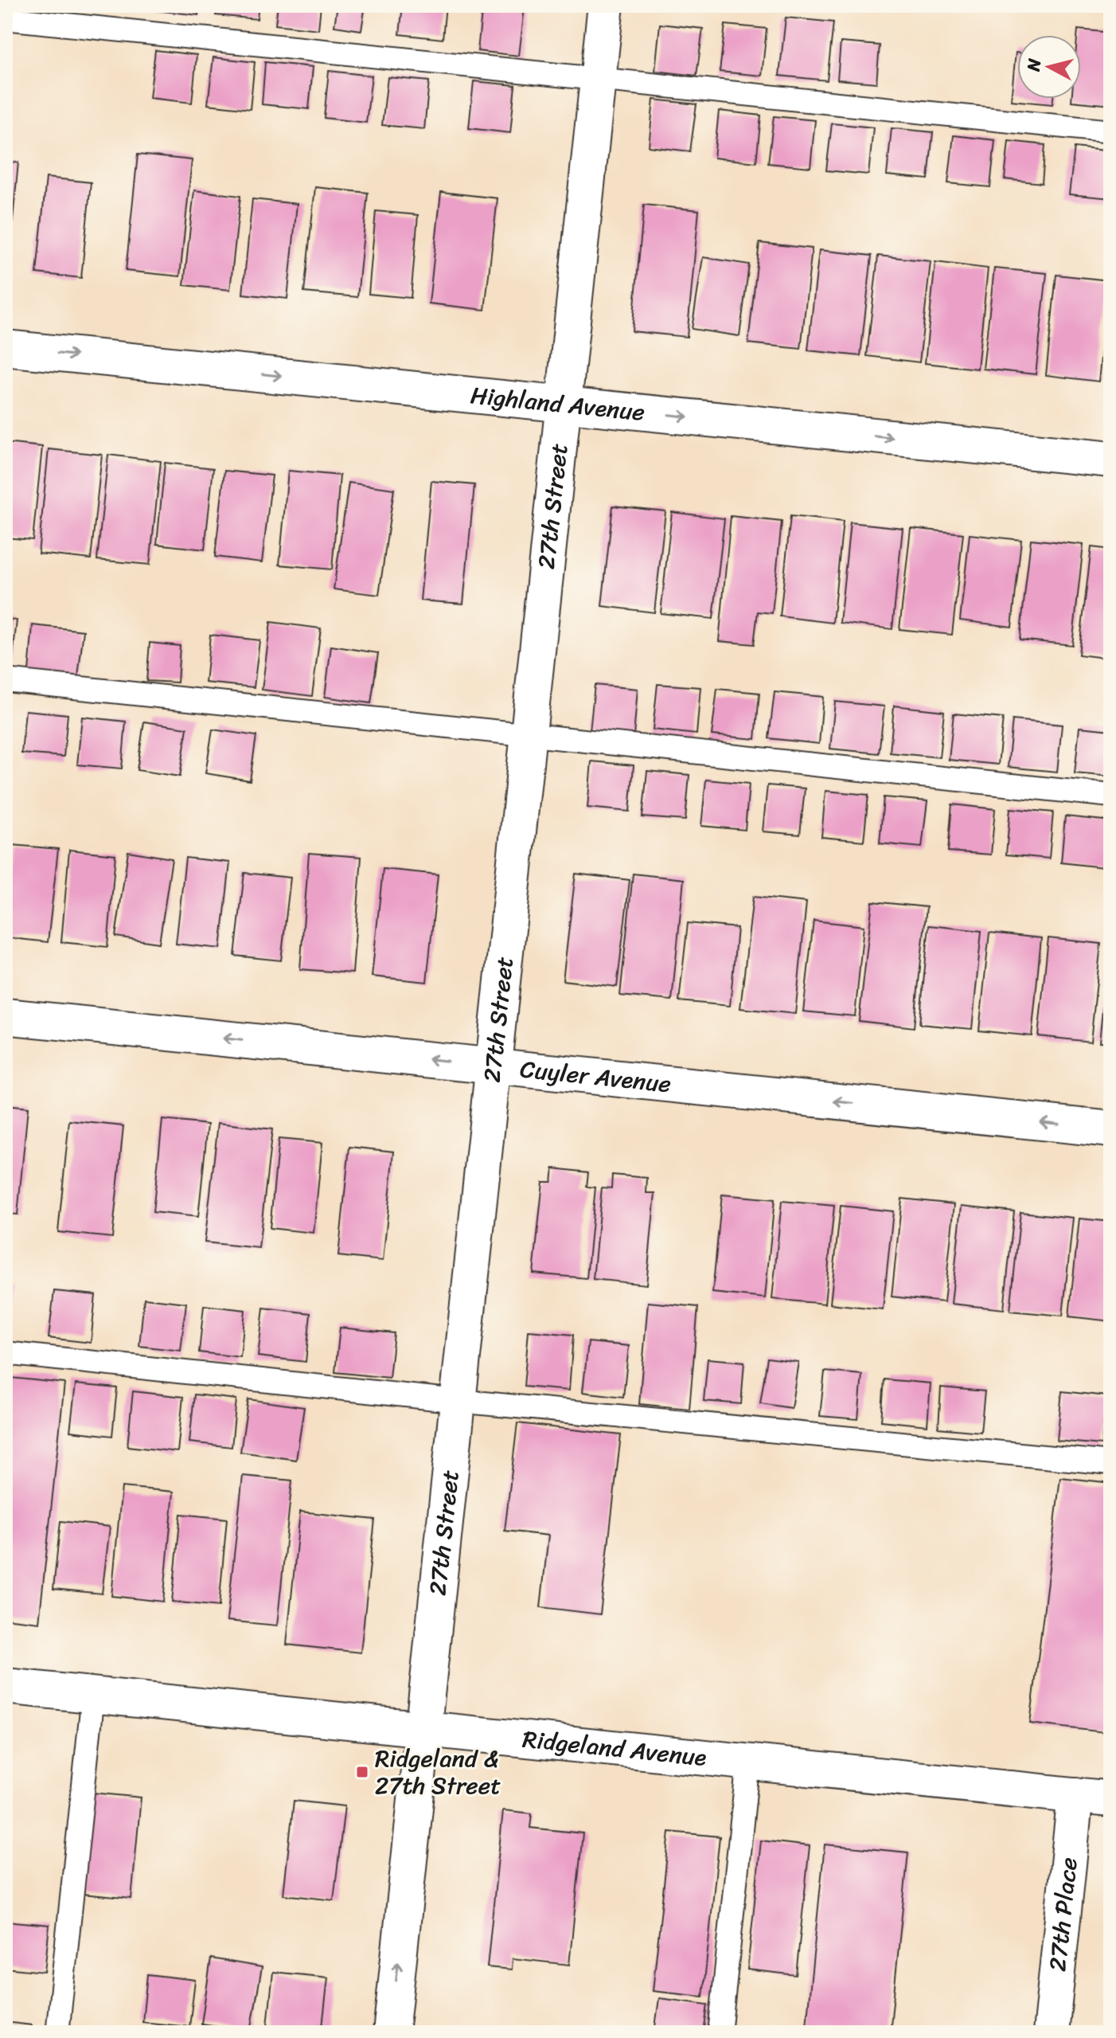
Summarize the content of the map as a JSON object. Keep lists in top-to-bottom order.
{
  "streets": {
    "street": [
      "Highland Avenue",
      "27th Street",
      "Cuyler Avenue",
      "Ridgeland Avenue",
      "27th Place"
    ]
  },
  "crossings": [
    ["Highland Avenue", "27th Street"],
    ["27th Street", "Cuyler Avenue"],
    ["27th Street", "Ridgeland Avenue"],
    ["Ridgeland Avenue", "27th Place"]
  ],
  "one_way": ["Highland Avenue", "Cuyler Avenue"],
  "places": {
    "transit": ["Ridgeland & 27th Street"]
  },
  "north": "left"
}
